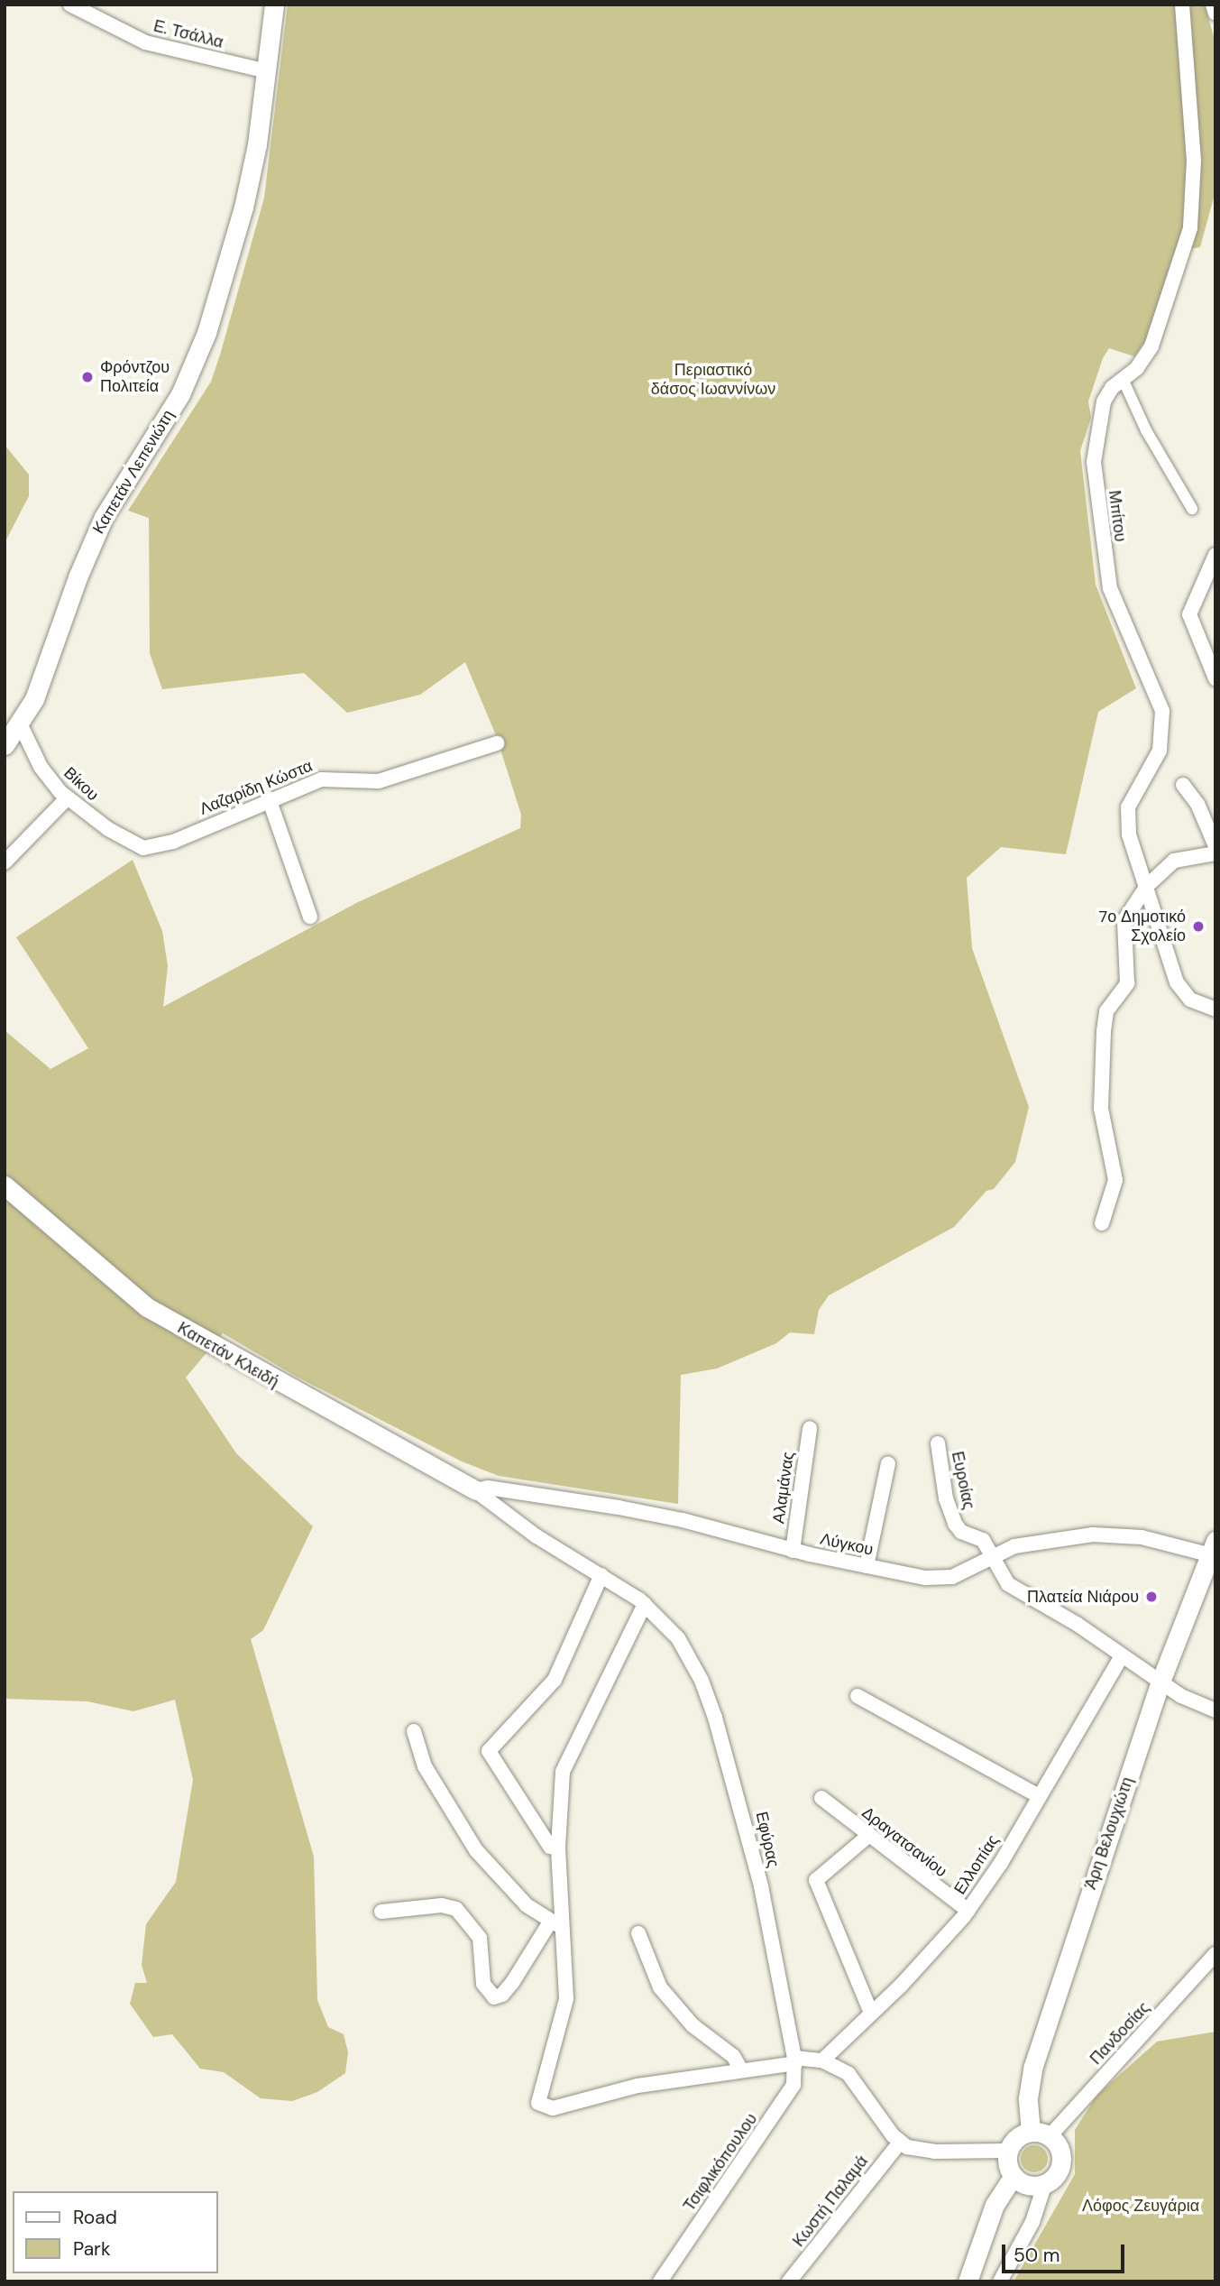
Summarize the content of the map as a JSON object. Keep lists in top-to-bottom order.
{
  "streets": {
    "street": [
      "Ε. Τσάλλα",
      "Καπετάν Λεπενιώτη",
      "Μπίτου",
      "Βίκου",
      "Λαζαρίδη Κώστα",
      "Καπετάν Κλειδή",
      "Ευροίας",
      "Αλαμάνας",
      "Λύγκου",
      "Άρη Βελουχιώτη",
      "Εφύρας",
      "Δραγατσανίου",
      "Ελλοπίας",
      "Πανδοσίας",
      "Τσιφλικόπουλου",
      "Κωστή Παλαμά"
    ]
  },
  "crossings": [
    ["Ε. Τσάλλα", "Καπετάν Λεπενιώτη"],
    ["Καπετάν Λεπενιώτη", "Βίκου"],
    ["Βίκου", "Λαζαρίδη Κώστα"],
    ["Καπετάν Κλειδή", "Λύγκου"],
    ["Καπετάν Κλειδή", "Εφύρας"],
    ["Ευροίας", "Λύγκου"],
    ["Ευροίας", "Άρη Βελουχιώτη"],
    ["Ευροίας", "Ελλοπίας"],
    ["Αλαμάνας", "Λύγκου"],
    ["Λύγκου", "Άρη Βελουχιώτη"],
    ["Λύγκου", "Εφύρας"],
    ["Άρη Βελουχιώτη", "Πανδοσίας"],
    ["Εφύρας", "Τσιφλικόπουλου"],
    ["Δραγατσανίου", "Ελλοπίας"]
  ],
  "parks": ["Περιαστικό δάσος Ιωαννίνων", "Λόφος Ζευγάρια"],
  "places": ["Φρόντζου Πολιτεία", "7ο Δημοτικό Σχολείο", "Πλατεία Νιάρου"],
  "legend": ["Road", "Park"],
  "scale_bar": "50 m"
}
